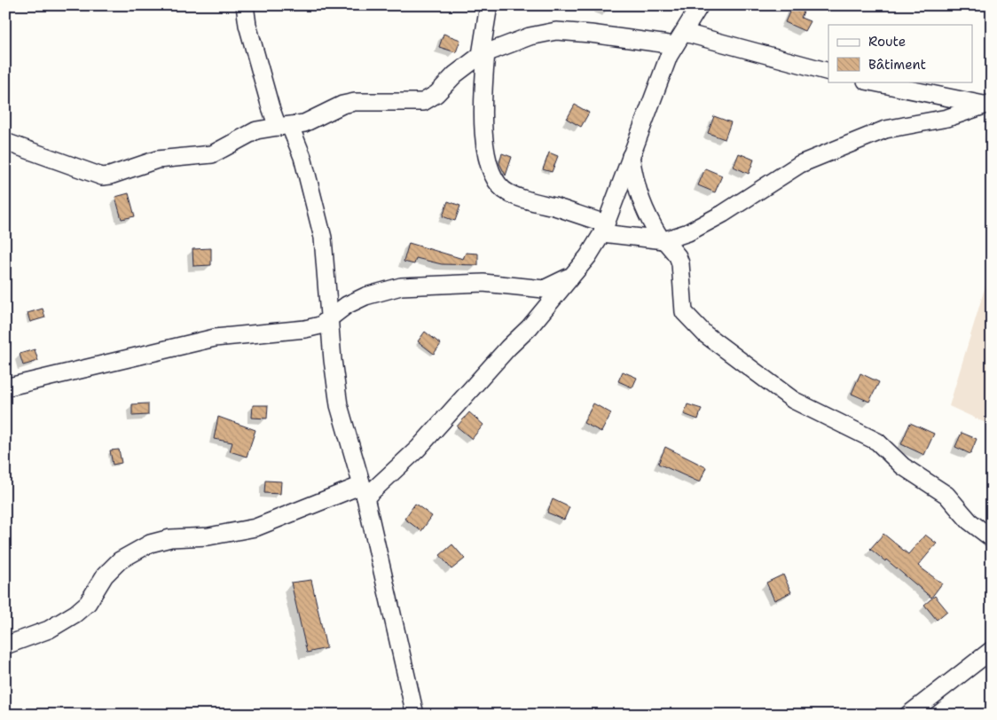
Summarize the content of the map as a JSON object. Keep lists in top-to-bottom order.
{
  "legend": ["Route", "Bâtiment"]
}
